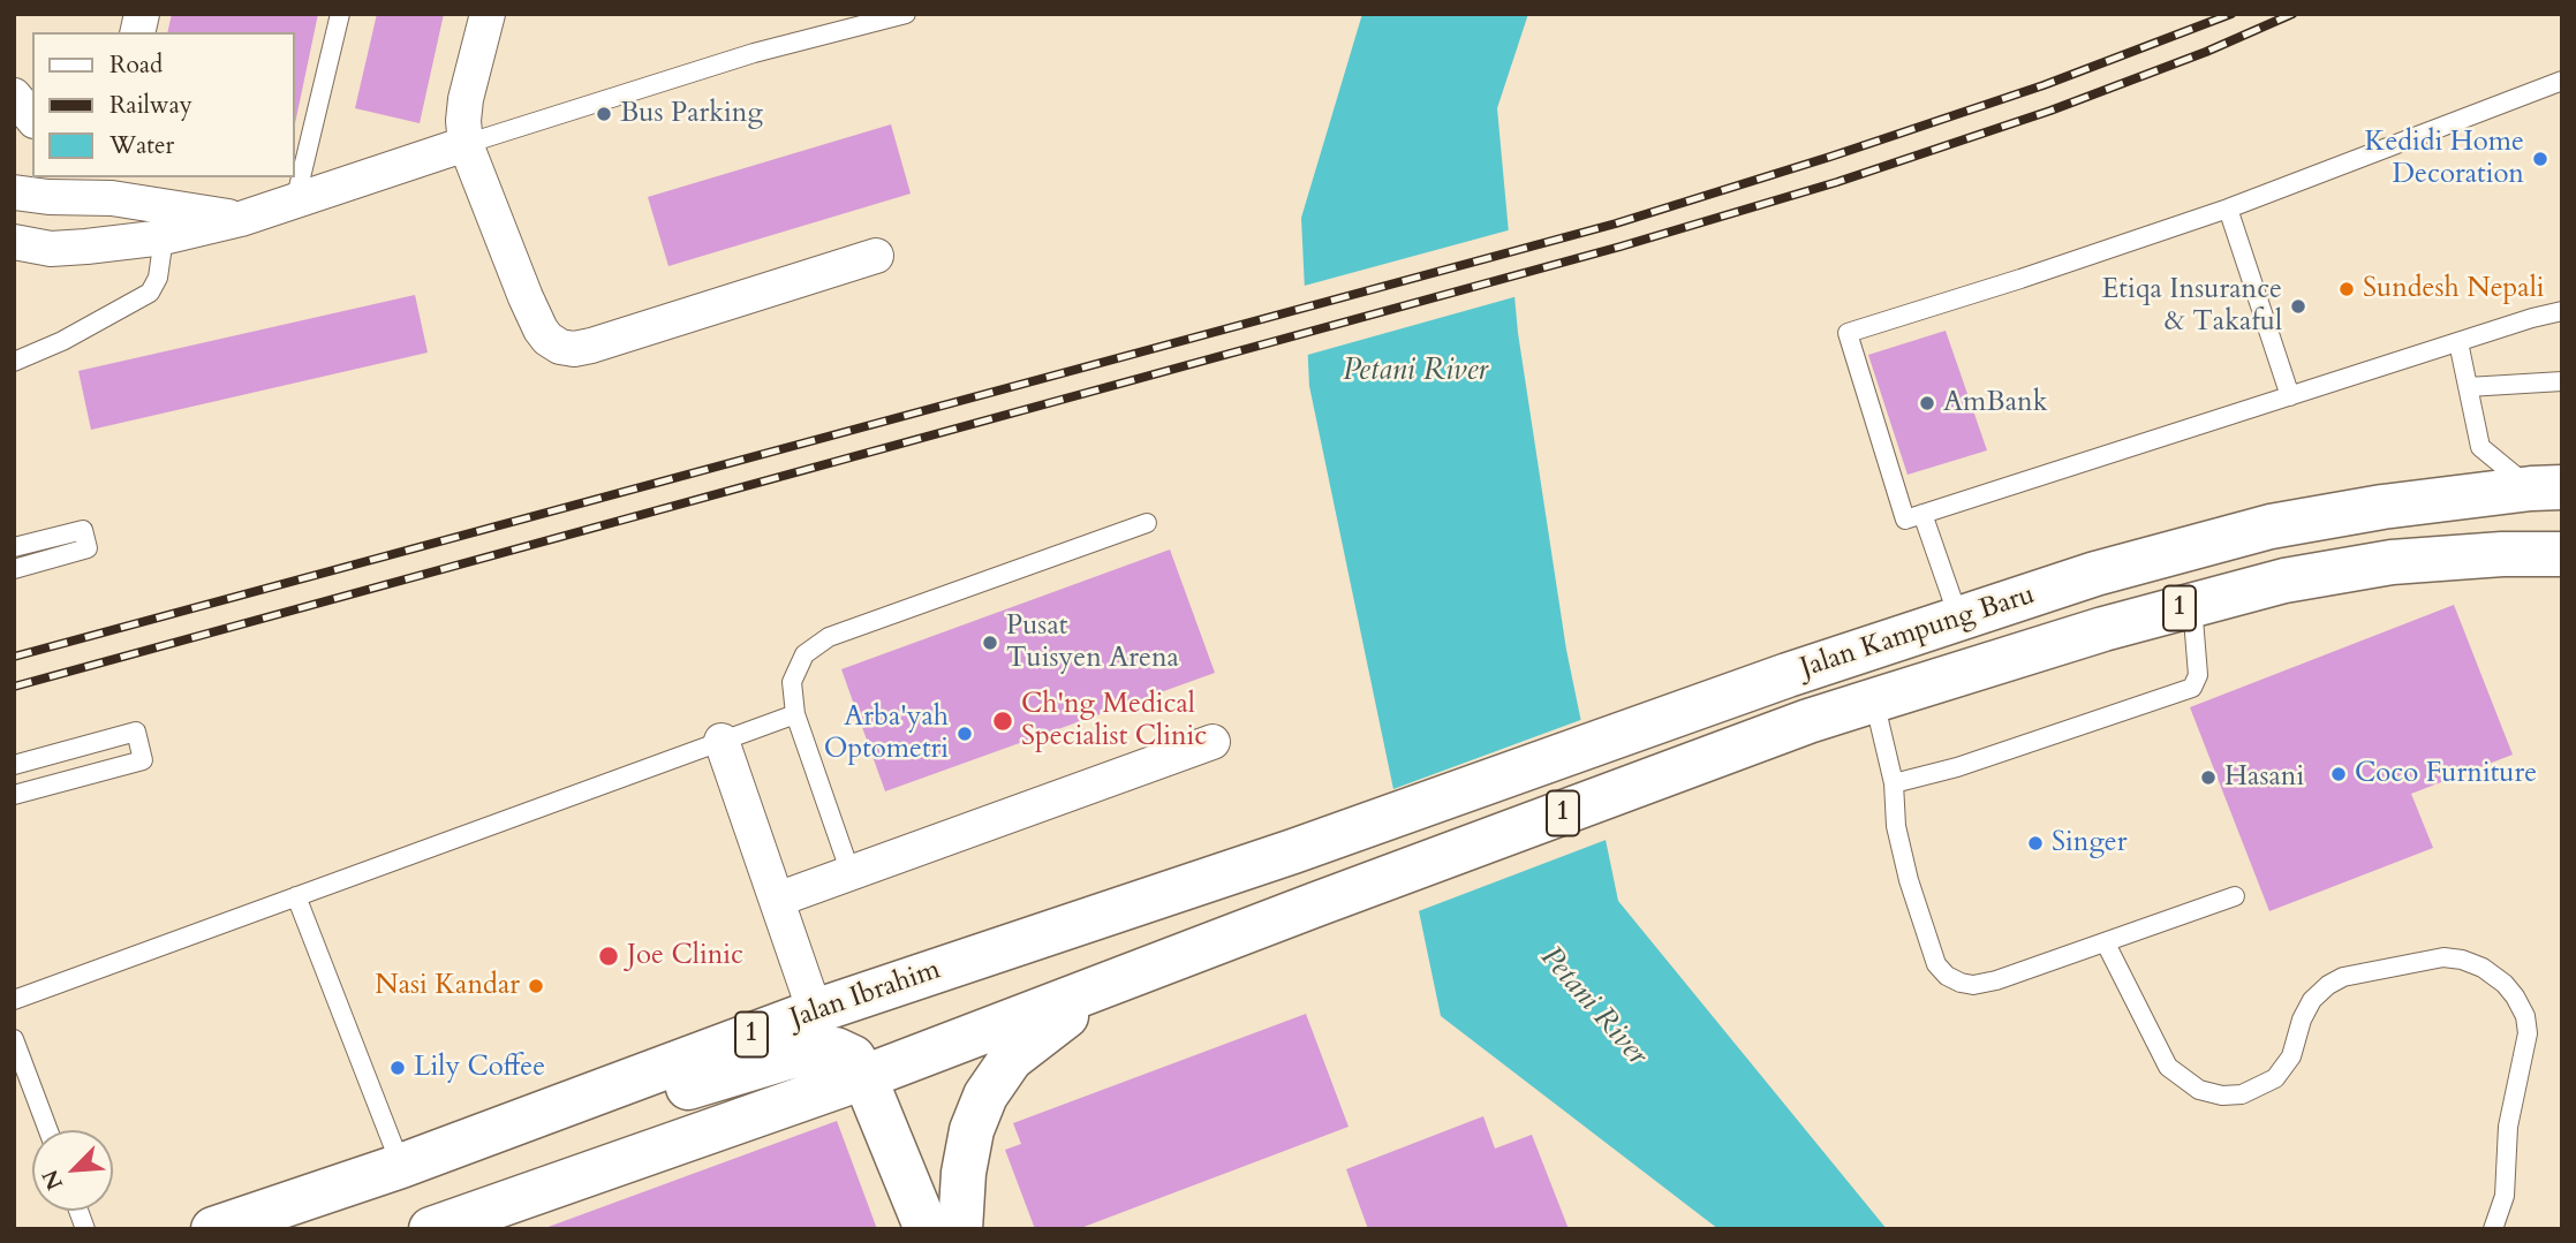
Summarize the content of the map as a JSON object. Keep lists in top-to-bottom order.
{
  "streets": {
    "main road": ["1", "Jalan Kampung Baru", "Jalan Ibrahim"]
  },
  "crossings": [
    ["1", "Jalan Kampung Baru"],
    ["Jalan Kampung Baru", "Jalan Ibrahim"]
  ],
  "water": ["Petani River"],
  "places": [
    "Bus Parking",
    "Kedidi Home Decoration",
    "Sundesh Nepali",
    "Etiqa Insurance & Takaful",
    "AmBank",
    "Pusat Tuisyen Arena",
    "Ch'ng Medical Specialist Clinic",
    "Arba'yah Optometri",
    "Coco Furniture",
    "Hasani",
    "Singer",
    "Joe Clinic",
    "Nasi Kandar",
    "Lily Coffee"
  ],
  "legend": ["Road", "Railway", "Water"],
  "north": "bottom left"
}
